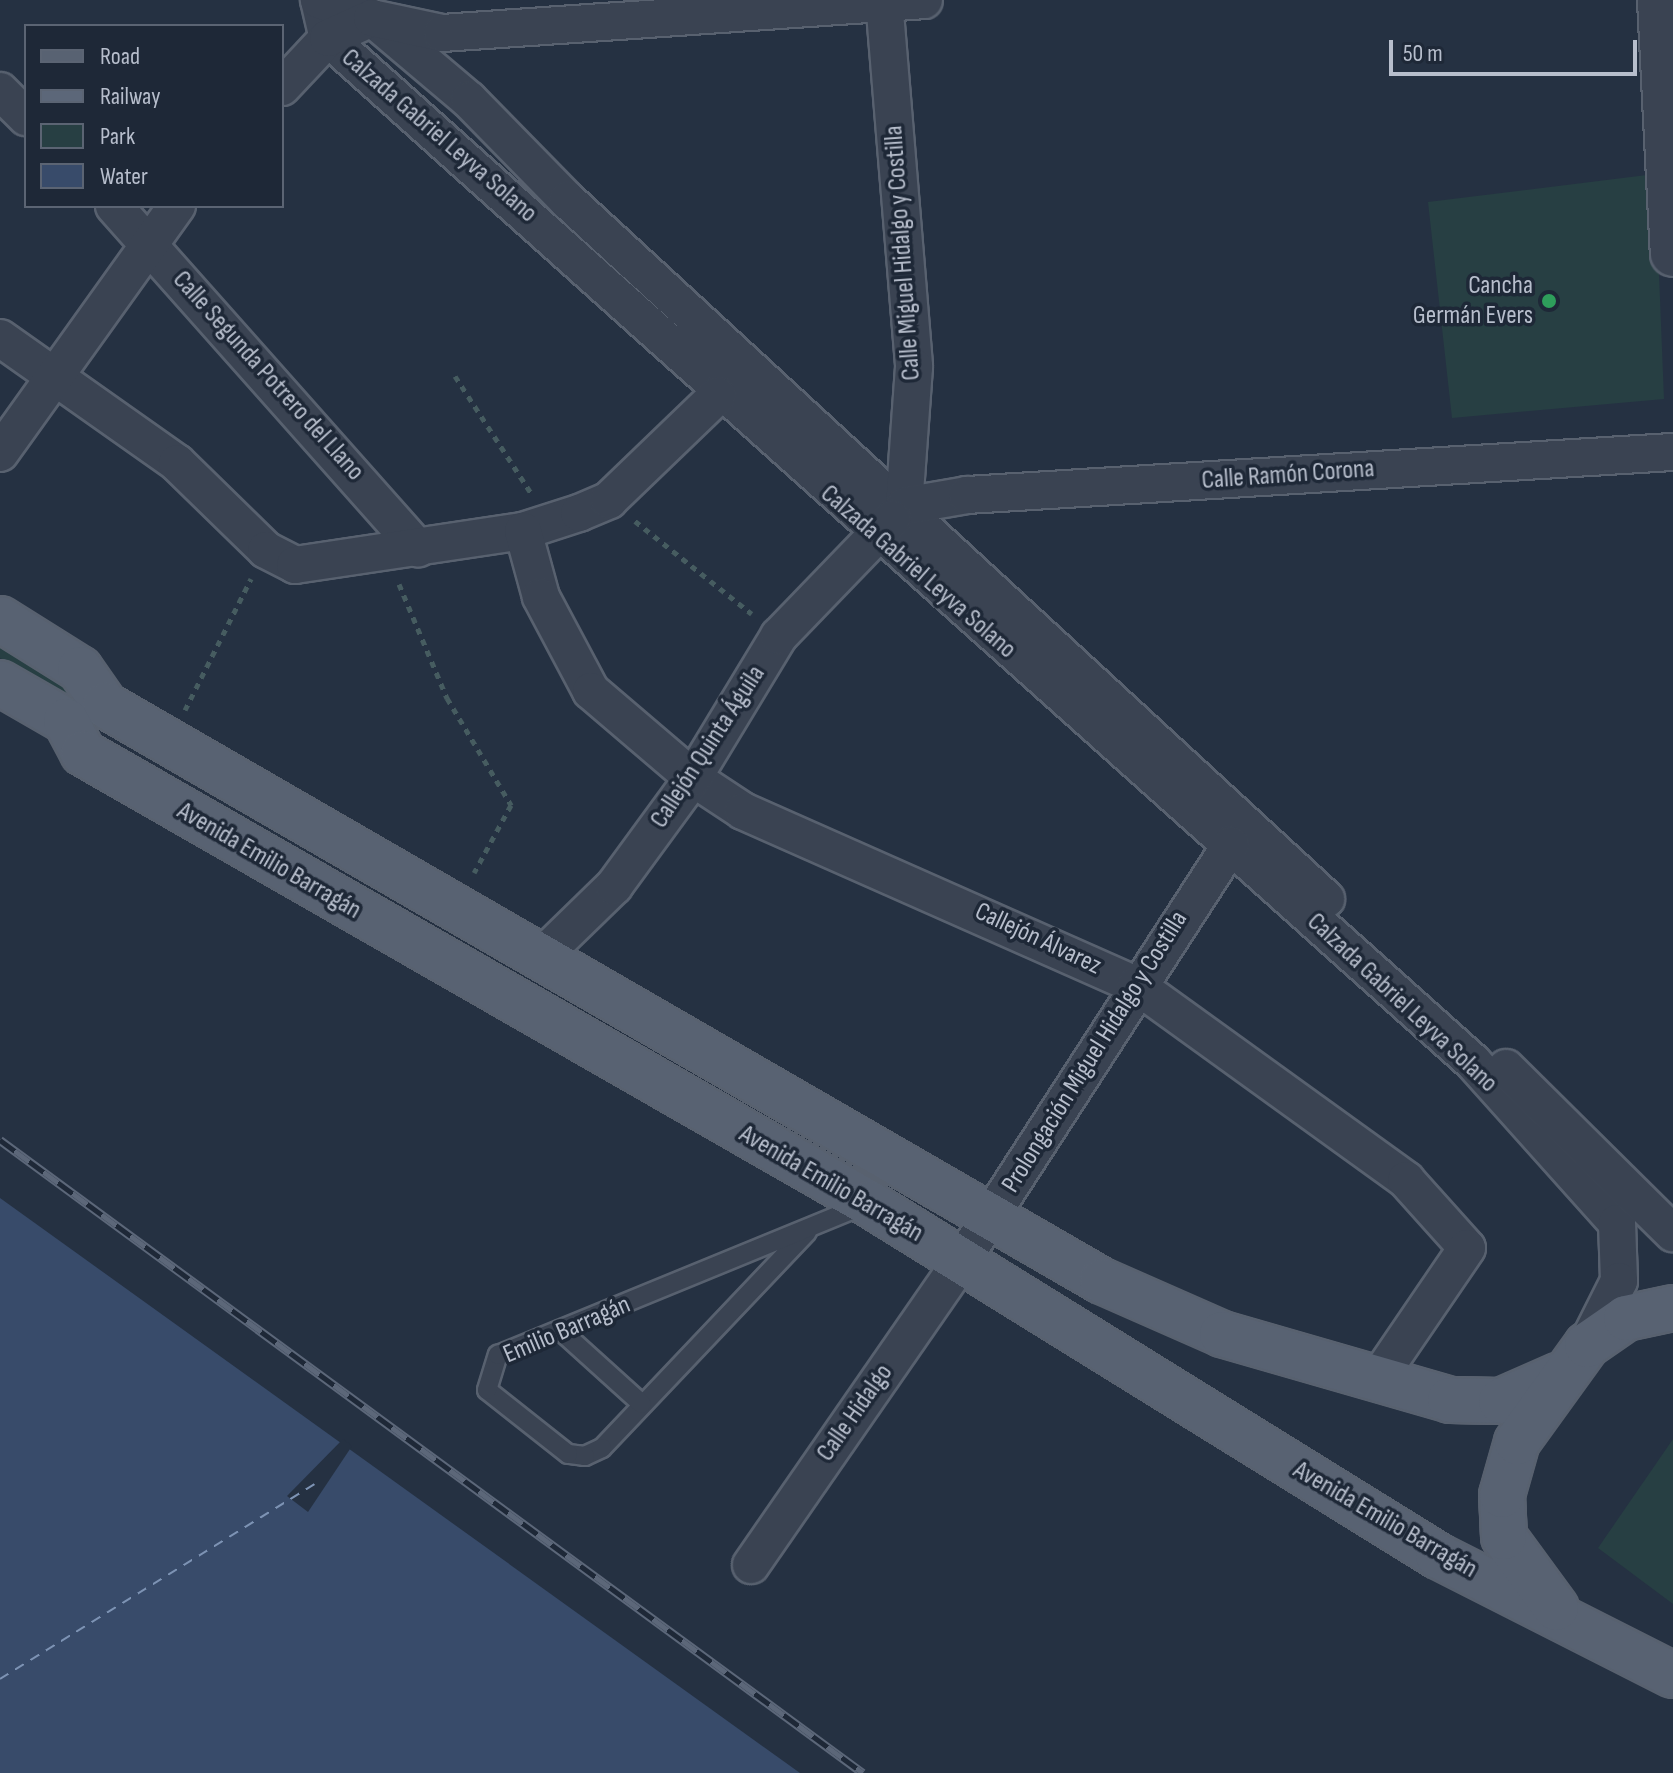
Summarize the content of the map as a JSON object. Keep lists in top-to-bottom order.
{
  "streets": {
    "main road": ["Avenida Emilio Barragán"],
    "street": [
      "Calzada Gabriel Leyva Solano",
      "Calle Miguel Hidalgo y Costilla",
      "Calle Segunda Potrero del Llano",
      "Calle Ramón Corona",
      "Callejón Quinta Águila",
      "Callejón Álvarez",
      "Prolongación Miguel Hidalgo y Costilla",
      "Calle Hidalgo"
    ],
    "lane": ["Emilio Barragán"]
  },
  "crossings": [
    ["Calzada Gabriel Leyva Solano", "Calle Miguel Hidalgo y Costilla"],
    ["Calzada Gabriel Leyva Solano", "Calle Ramón Corona"],
    ["Calzada Gabriel Leyva Solano", "Callejón Quinta Águila"],
    ["Calzada Gabriel Leyva Solano", "Avenida Emilio Barragán"],
    ["Calzada Gabriel Leyva Solano", "Prolongación Miguel Hidalgo y Costilla"],
    ["Calle Miguel Hidalgo y Costilla", "Calle Ramón Corona"],
    ["Calle Miguel Hidalgo y Costilla", "Callejón Quinta Águila"],
    ["Calle Ramón Corona", "Callejón Quinta Águila"],
    ["Callejón Quinta Águila", "Avenida Emilio Barragán"],
    ["Callejón Quinta Águila", "Callejón Álvarez"],
    ["Avenida Emilio Barragán", "Callejón Álvarez"],
    ["Avenida Emilio Barragán", "Prolongación Miguel Hidalgo y Costilla"],
    ["Avenida Emilio Barragán", "Emilio Barragán"],
    ["Avenida Emilio Barragán", "Calle Hidalgo"],
    ["Callejón Álvarez", "Prolongación Miguel Hidalgo y Costilla"],
    ["Prolongación Miguel Hidalgo y Costilla", "Calle Hidalgo"]
  ],
  "places": ["Cancha Germán Evers"],
  "legend": [
    "Road",
    "Railway",
    "Park",
    "Water"
  ],
  "scale_bar": "50 m"
}
